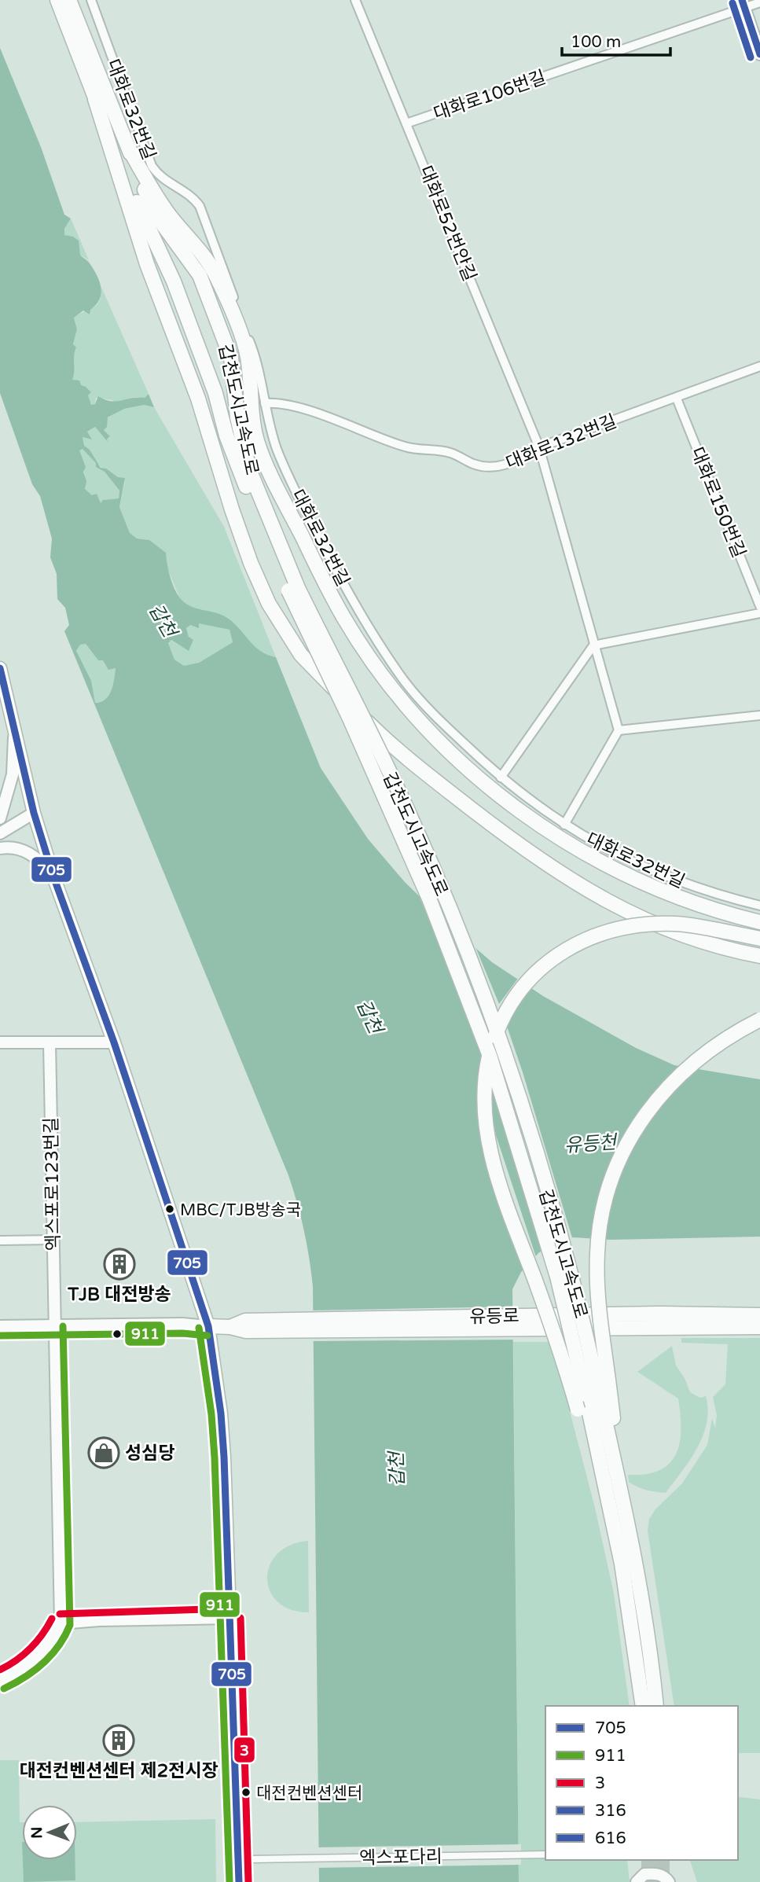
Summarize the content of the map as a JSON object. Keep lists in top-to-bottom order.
{
  "streets": {
    "main road": ["갑천도시고속도로", "유등로"],
    "street": [
      "대화로106번길",
      "대화로32번길",
      "대화로52번안길",
      "대화로132번길",
      "대화로150번길",
      "엑스포로123번길",
      "엑스포다리"
    ]
  },
  "crossings": [
    ["대화로106번길", "대화로52번안길"],
    ["대화로32번길", "대화로132번길"],
    ["대화로52번안길", "대화로132번길"],
    ["대화로132번길", "대화로150번길"]
  ],
  "water": ["갑천", "유등천"],
  "places": {
    "other": ["MBC/TJB방송국", "대전컨벤션센터"],
    "building": ["TJB 대전방송", "대전컨벤션센터 제2전시장"],
    "shop": ["성심당"]
  },
  "lines": [
    "transit line 316",
    "transit line 616",
    "transit line 705",
    "transit line 911",
    "transit line 3"
  ],
  "legend": [
    "705",
    "911",
    "3",
    "316",
    "616"
  ],
  "scale_bar": "100 m",
  "north": "left"
}
